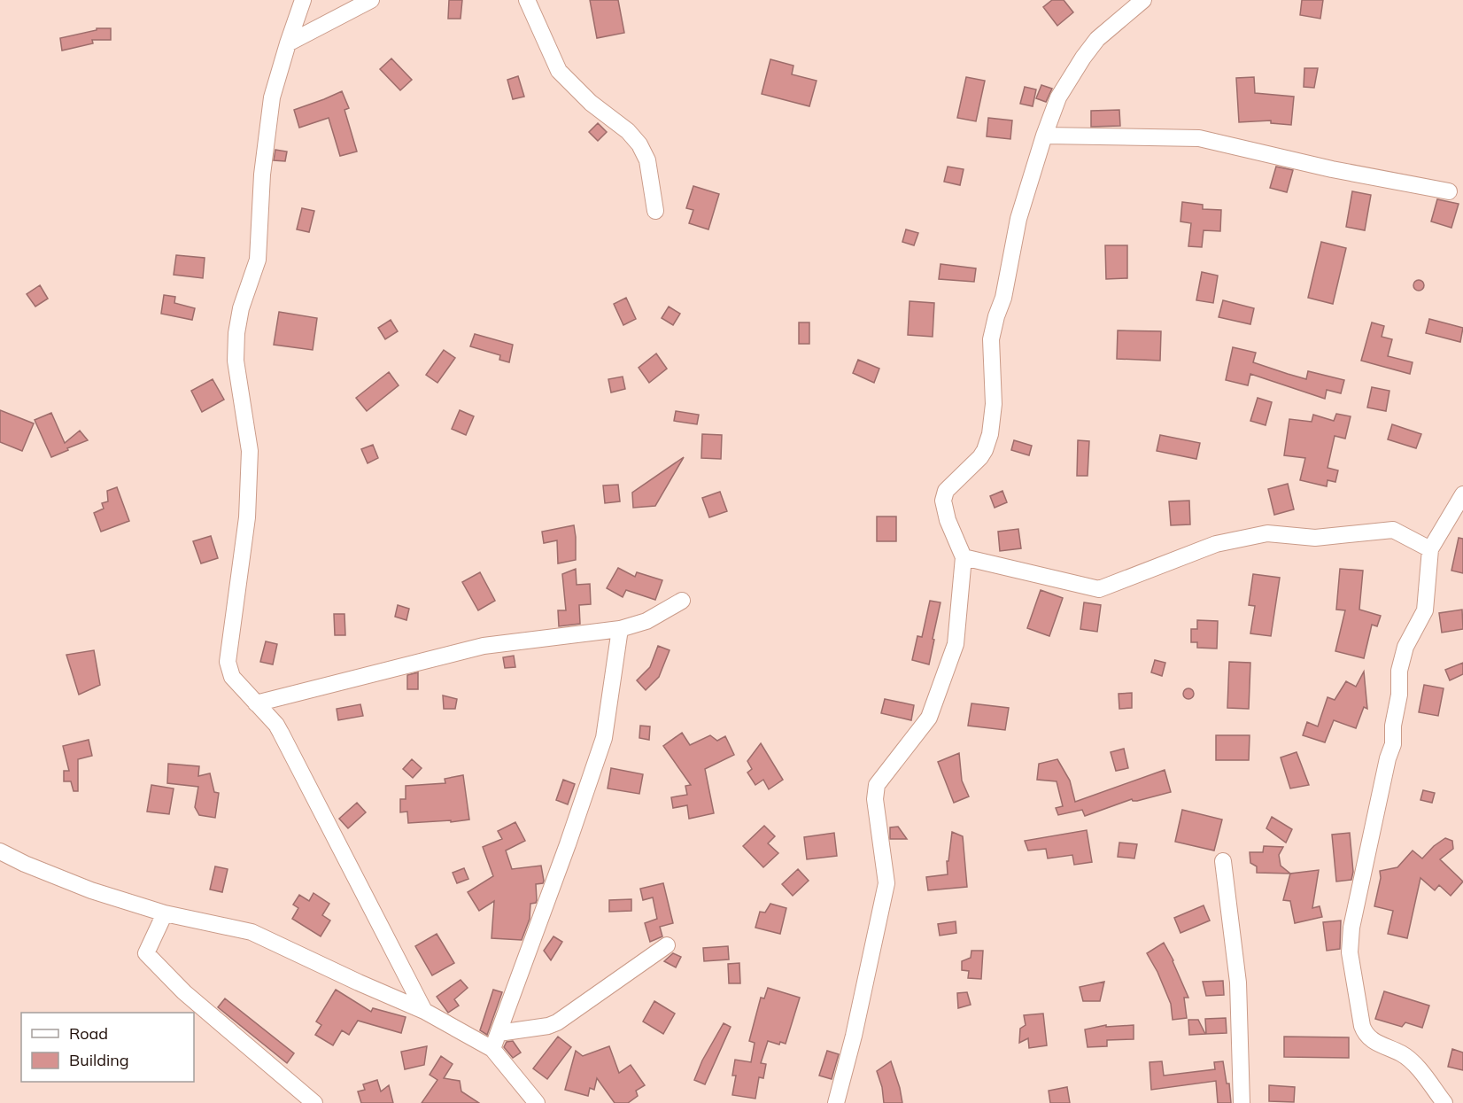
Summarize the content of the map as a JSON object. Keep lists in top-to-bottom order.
{
  "legend": ["Road", "Building"]
}
